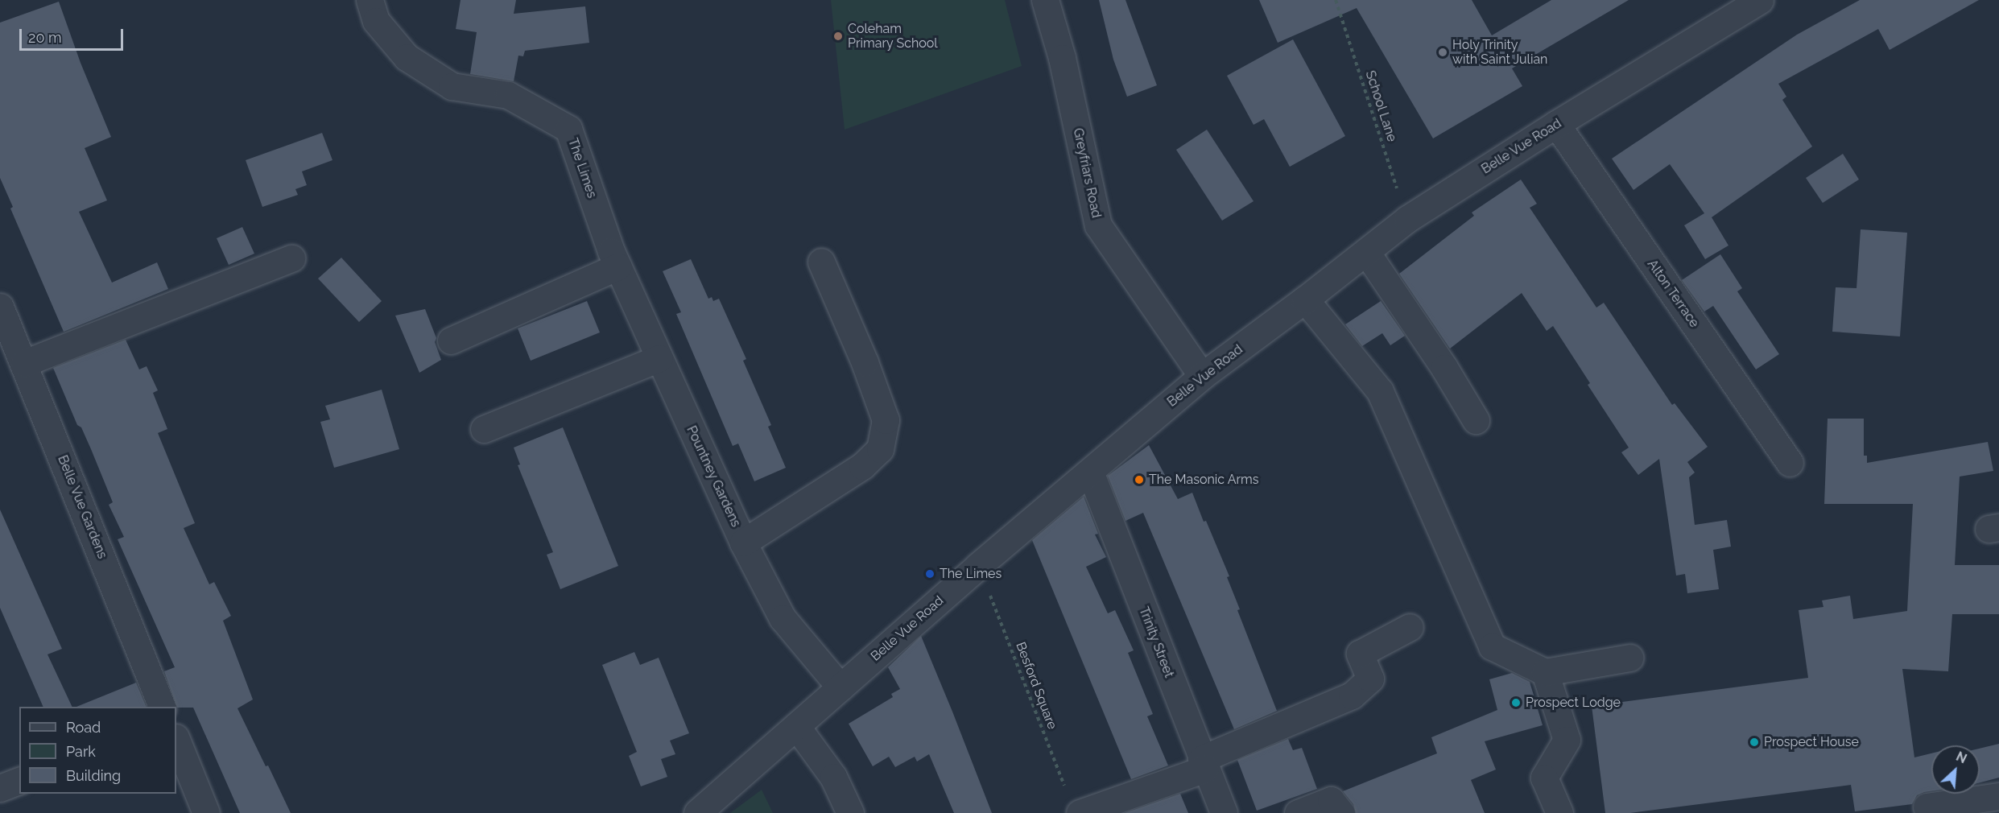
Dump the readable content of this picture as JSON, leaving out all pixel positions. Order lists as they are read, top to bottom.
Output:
{
  "streets": {
    "street": [
      "Belle Vue Road",
      "The Limes",
      "Greyfriars Road",
      "Alton Terrace",
      "Pountney Gardens",
      "Belle Vue Gardens",
      "Trinity Street"
    ],
    "path": ["School Lane", "Besford Square"]
  },
  "crossings": [
    ["School Lane", "Belle Vue Road"],
    ["Belle Vue Road", "Greyfriars Road"],
    ["Belle Vue Road", "Alton Terrace"],
    ["Belle Vue Road", "Pountney Gardens"],
    ["Belle Vue Road", "Trinity Street"],
    ["Belle Vue Road", "Besford Square"],
    ["The Limes", "Pountney Gardens"]
  ],
  "places": [
    "Coleham Primary School",
    "Holy Trinity with Saint Julian",
    "The Masonic Arms",
    "The Limes",
    "Prospect Lodge",
    "Prospect House"
  ],
  "legend": ["Road", "Park", "Building"],
  "scale_bar": "20 m",
  "north": "top right"
}
